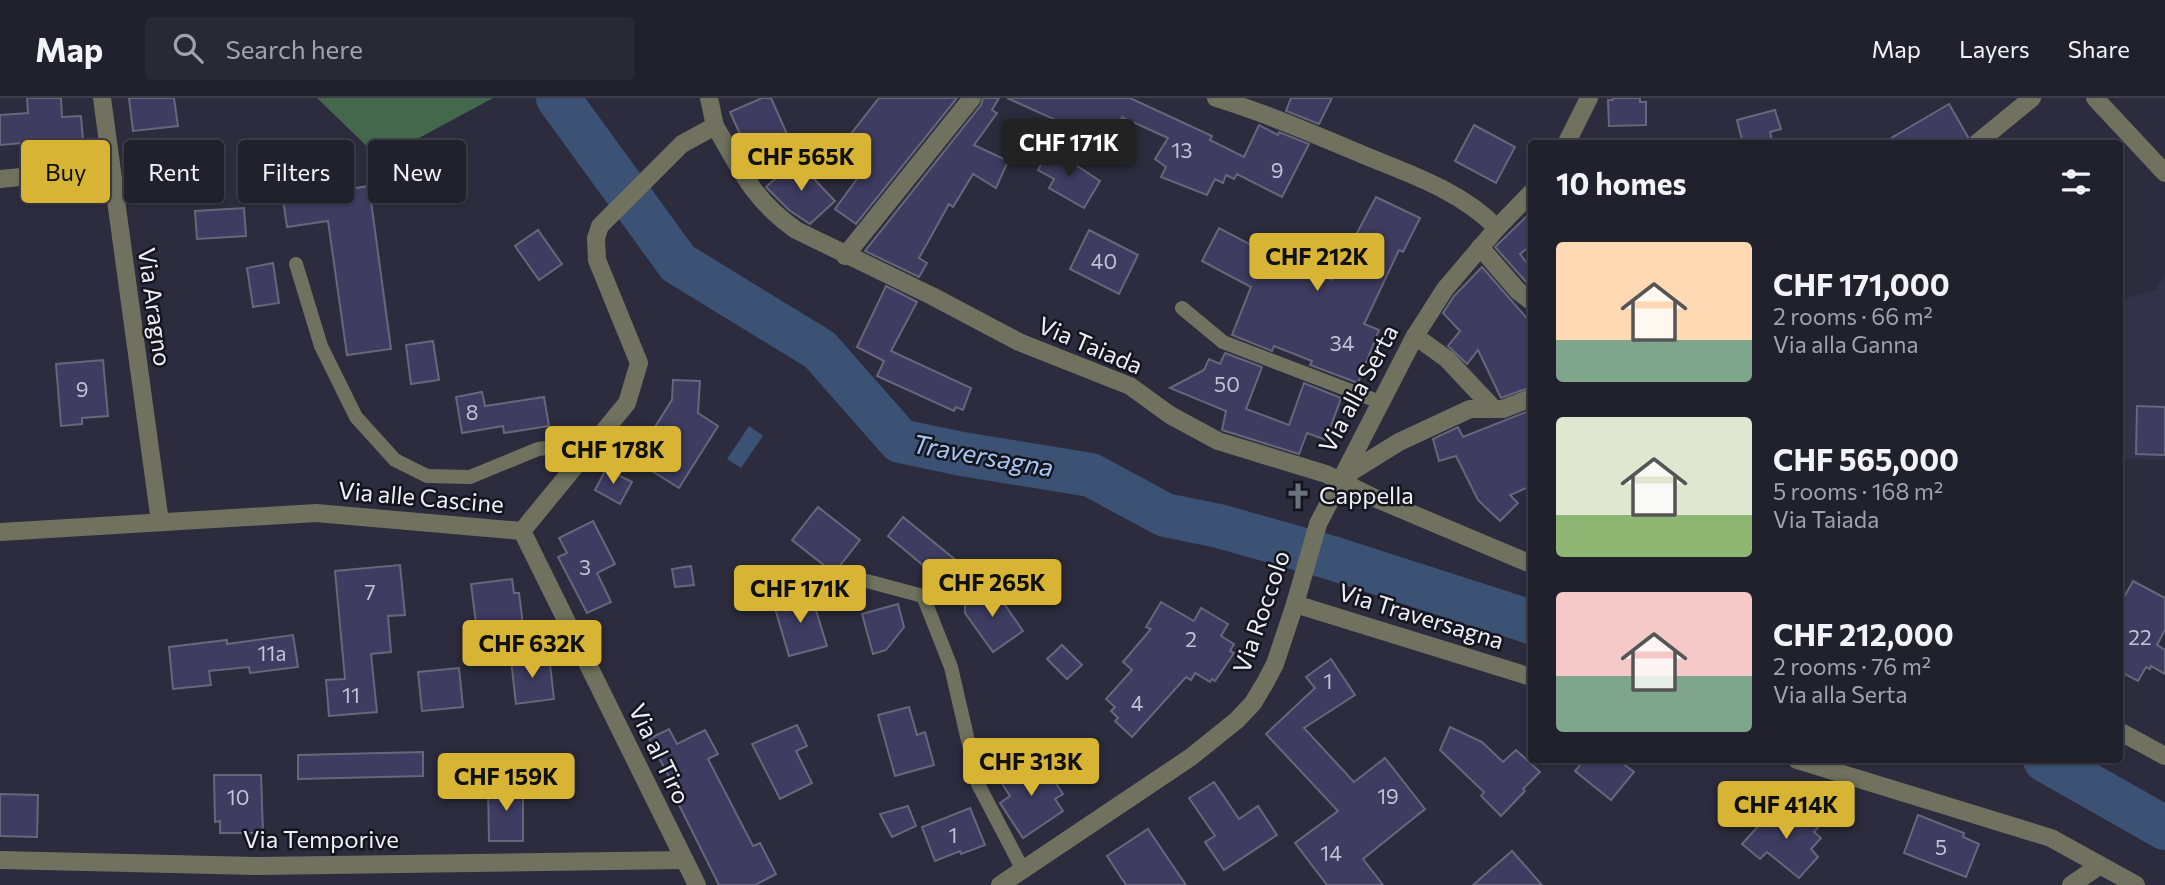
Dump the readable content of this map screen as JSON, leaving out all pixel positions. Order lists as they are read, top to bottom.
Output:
{
  "streets": {
    "street": [
      "Via Aragno",
      "Via Taiada",
      "Via alla Serta",
      "Via alle Cascine",
      "Via Roccolo",
      "Via Traversagna",
      "Via al Tiro",
      "Via Temporive"
    ]
  },
  "crossings": [
    ["Via Aragno", "Via alle Cascine"],
    ["Via Taiada", "Via alla Serta"],
    ["Via Taiada", "Via alle Cascine"],
    ["Via Taiada", "Via Roccolo"],
    ["Via alla Serta", "Via Roccolo"],
    ["Via alle Cascine", "Via al Tiro"],
    ["Via Roccolo", "Via Traversagna"],
    ["Via al Tiro", "Via Temporive"]
  ],
  "water": ["Traversagna"],
  "places": {
    "church": ["Cappella"]
  },
  "house_numbers": [
    "13",
    "9",
    "40",
    "34",
    "50",
    "9",
    "8",
    "3",
    "7",
    "22",
    "2",
    "11a",
    "1",
    "11",
    "4",
    "19",
    "10",
    "1",
    "5",
    "14"
  ],
  "page": {
    "header": "Map",
    "search": "Search here",
    "nav": ["Map", "Layers", "Share"],
    "price": [
      "CHF 171K",
      "CHF 565K",
      "CHF 212K",
      "CHF 178K",
      "CHF 265K",
      "CHF 171K",
      "CHF 632K",
      "CHF 313K",
      "CHF 159K",
      "CHF 414K"
    ],
    "chip": [
      "Buy",
      "Rent",
      "Filters",
      "New"
    ],
    "heading": "10 homes",
    "list": [
      {
        "name": "CHF 171,000",
        "note": "2 rooms · 66 m² · Via alla Ganna"
      },
      {
        "name": "CHF 565,000",
        "note": "5 rooms · 168 m² · Via Taiada"
      },
      {
        "name": "CHF 212,000",
        "note": "2 rooms · 76 m² · Via alla Serta"
      }
    ]
  }
}
